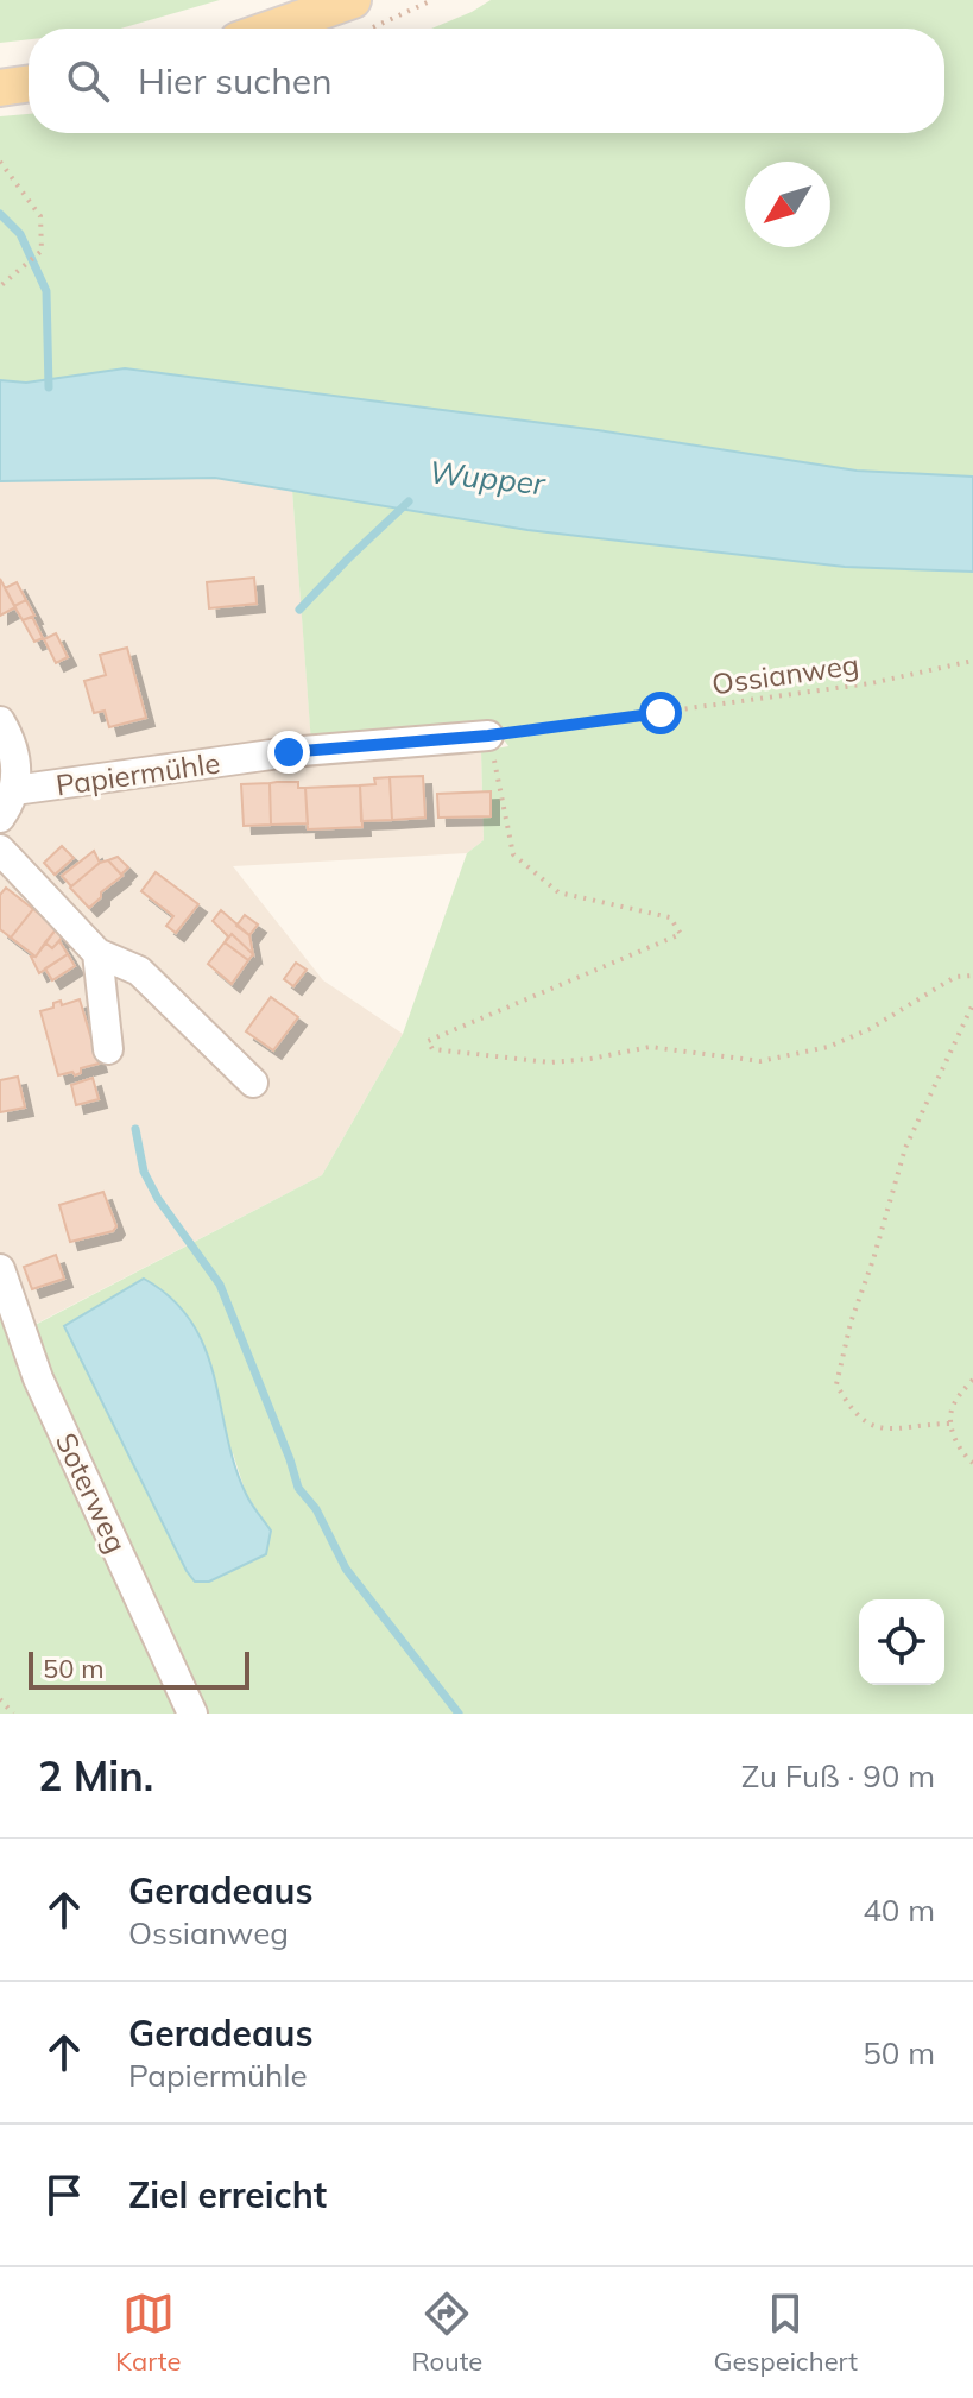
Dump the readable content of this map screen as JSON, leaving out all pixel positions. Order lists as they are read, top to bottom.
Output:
{
  "streets": {
    "street": ["Papiermühle", "Soterweg"],
    "path": ["Ossianweg"]
  },
  "crossings": [
    ["Ossianweg", "Papiermühle"]
  ],
  "water": ["Wupper"],
  "scale_bar": "50 m",
  "north": "bottom left",
  "page": {
    "search": "Hier suchen",
    "scale": "50 m",
    "heading": ["2 Min.", "Zu Fuß · 90 m"],
    "list": [
      ["Geradeaus", "Ossianweg", "40 m"],
      ["Geradeaus", "Papiermühle", "50 m"],
      "Ziel erreicht"
    ],
    "nav": ["Karte", "Route", "Gespeichert"]
  }
}
